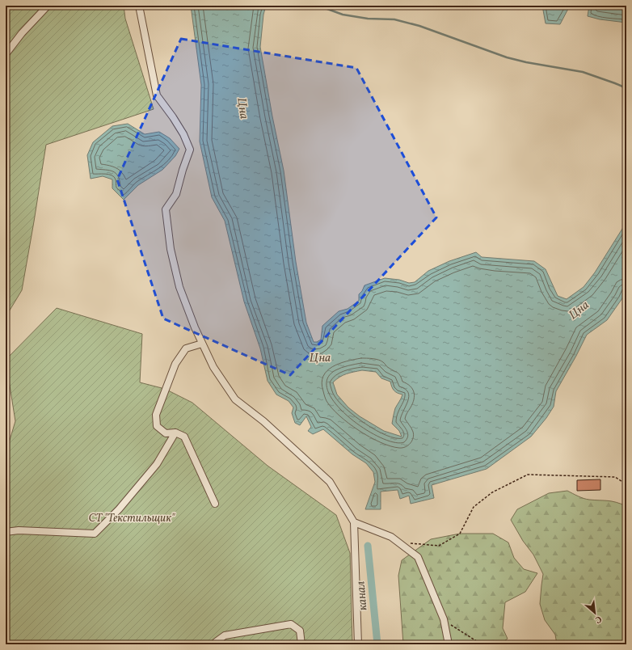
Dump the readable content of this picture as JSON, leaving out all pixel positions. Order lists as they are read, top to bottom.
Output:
{
  "water": ["Цна", "канал"],
  "parks": ["СТ \"Текстильщик\""],
  "north": "bottom right"
}
